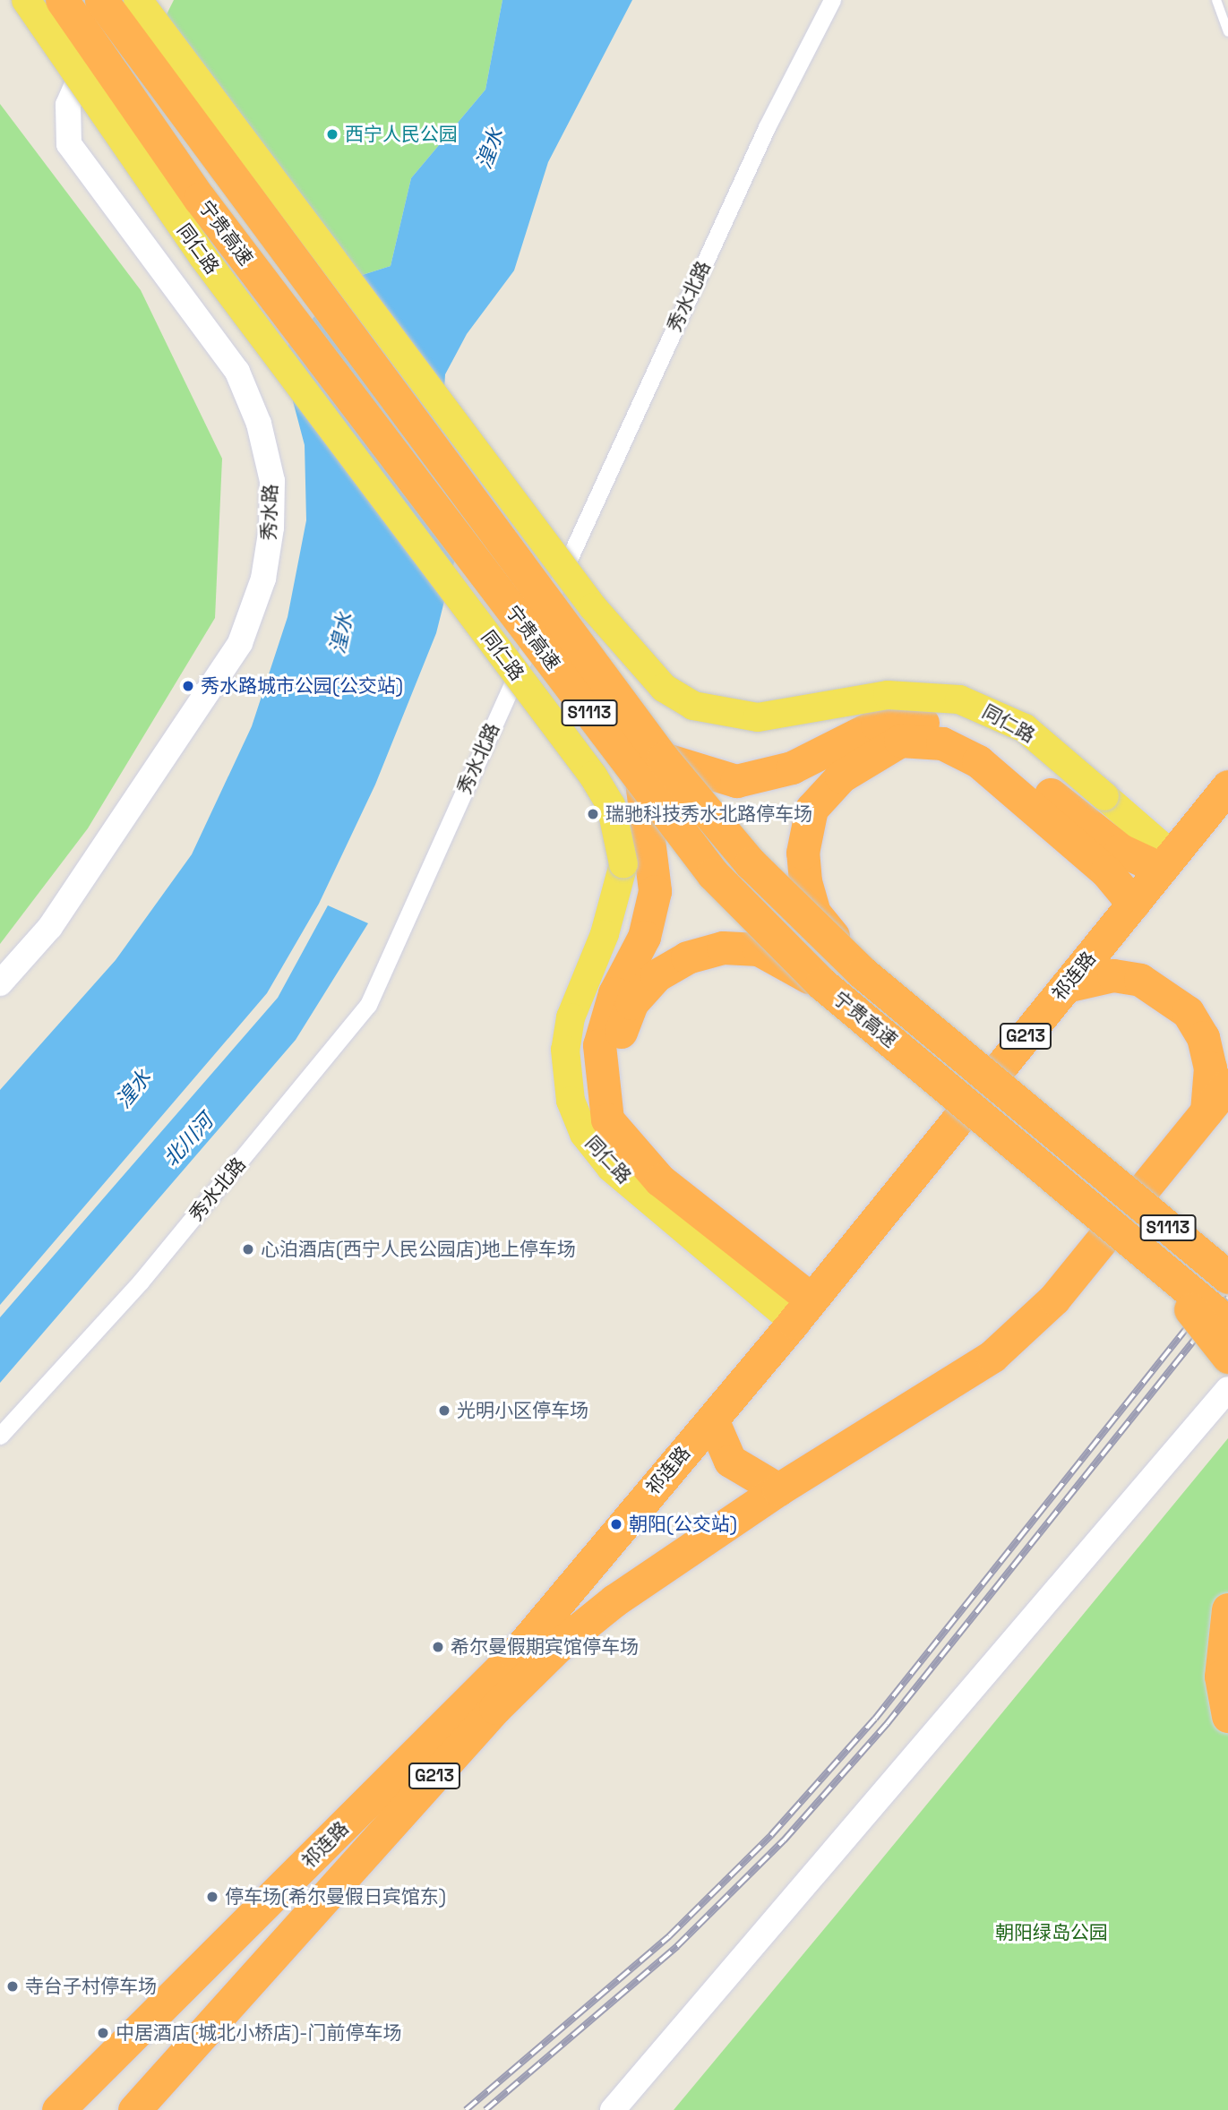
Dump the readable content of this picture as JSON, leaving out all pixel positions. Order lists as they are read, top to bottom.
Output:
{
  "streets": {
    "highway": [
      "宁贵高速",
      "S1113",
      "祁连路",
      "G213"
    ],
    "main road": ["同仁路"],
    "street": ["秀水北路", "秀水路"]
  },
  "crossings": [
    ["同仁路", "祁连路"]
  ],
  "water": ["湟水", "北川河"],
  "parks": ["朝阳绿岛公园"],
  "places": [
    "西宁人民公园",
    "秀水路城市公园(公交站)",
    "瑞驰科技秀水北路停车场",
    "心泊酒店(西宁人民公园店)地上停车场",
    "光明小区停车场",
    "朝阳(公交站)",
    "希尔曼假期宾馆停车场",
    "停车场(希尔曼假日宾馆东)",
    "寺台子村停车场",
    "中居酒店(城北小桥店)-门前停车场"
  ]
}
